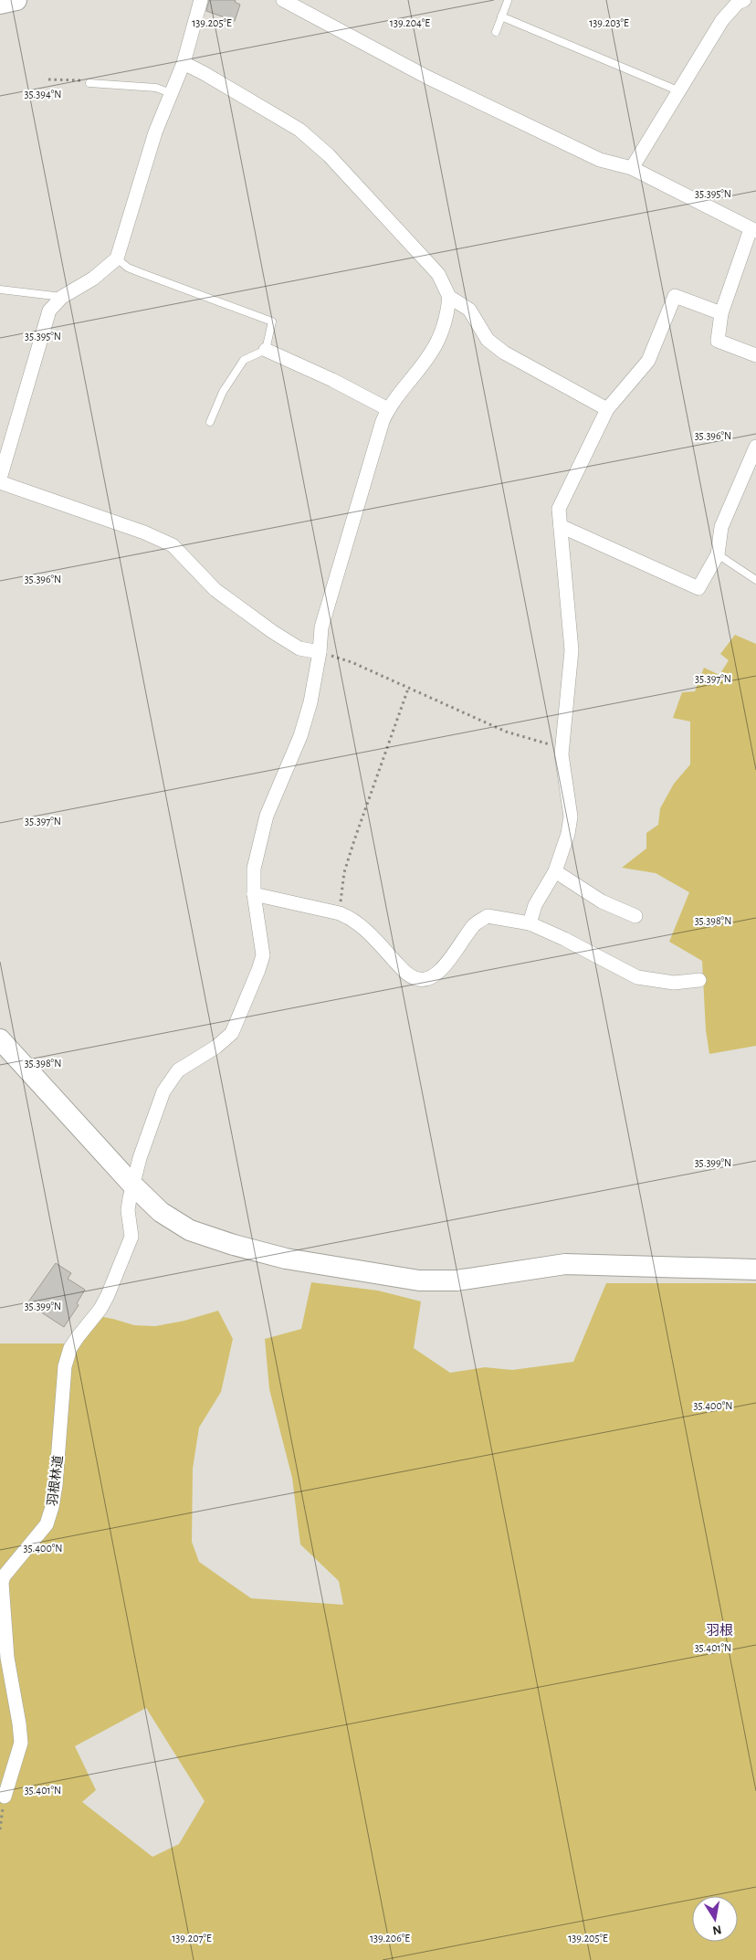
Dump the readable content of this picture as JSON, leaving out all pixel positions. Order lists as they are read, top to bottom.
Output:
{
  "streets": {
    "street": ["羽根林道"]
  },
  "districts": ["羽根"],
  "north": "bottom",
  "coordinates": [
    "139.205°E",
    "139.204°E",
    "139.203°E",
    "35.394°N",
    "35.395°N",
    "35.396°N",
    "35.397°N",
    "35.398°N",
    "35.399°N",
    "35.400°N",
    "35.401°N",
    "139.207°E",
    "139.206°E"
  ]
}
